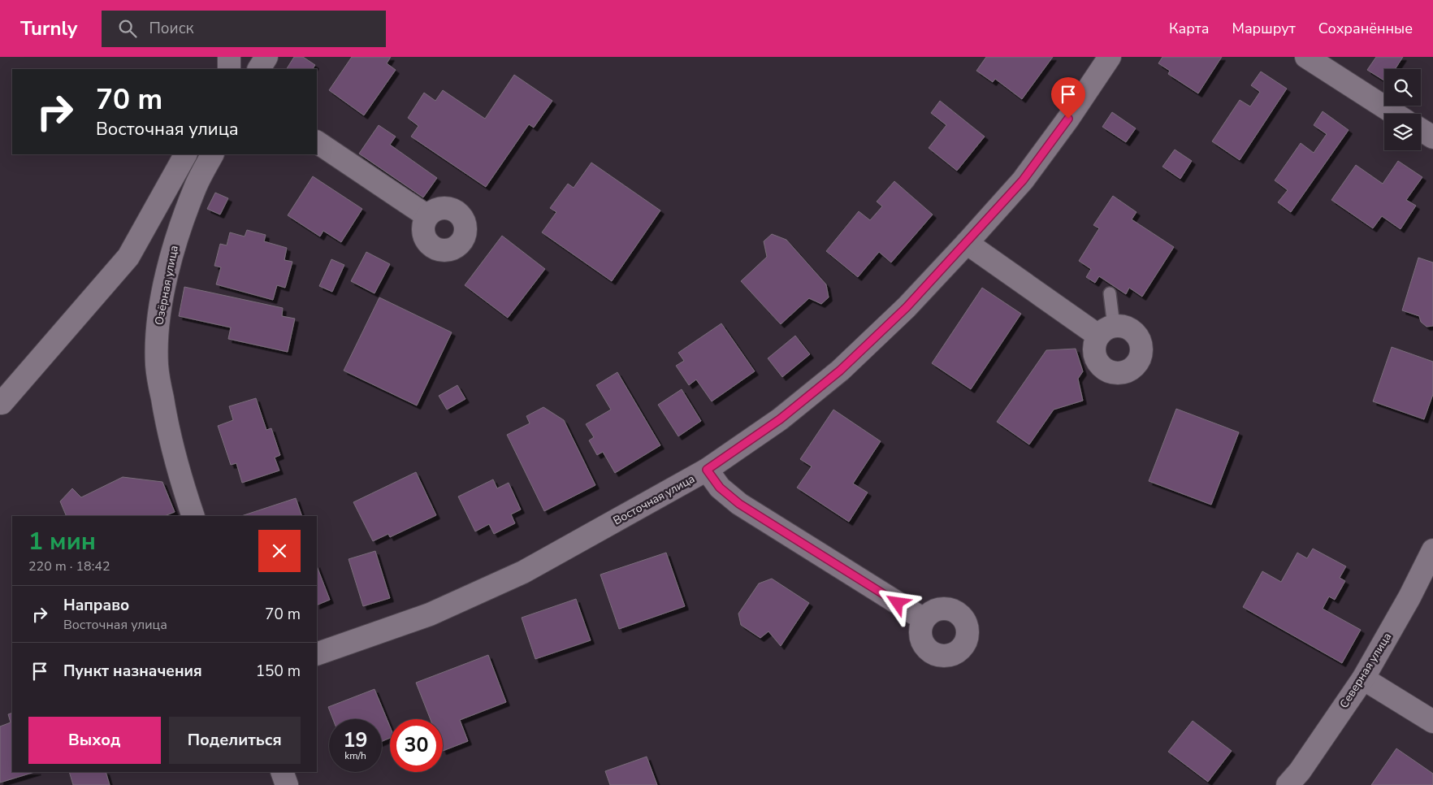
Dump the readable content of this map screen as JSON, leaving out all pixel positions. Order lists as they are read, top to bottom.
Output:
{
  "streets": {
    "street": ["Озёрная улица", "Восточная улица", "Северная улица"]
  },
  "page": {
    "header": "Turnly",
    "search": "Поиск",
    "nav": ["Карта", "Маршрут", "Сохранённые"],
    "turn": ["70 m", "Восточная улица"],
    "heading": ["1 мин", "220 m · 18:42"],
    "list": [
      {
        "name": "Направо",
        "note": "Восточная улица",
        "value": "70 m"
      },
      {
        "name": "Пункт назначения",
        "value": "150 m"
      }
    ],
    "buttons": ["Выход", "Поделиться"],
    "speed": "19 km/h",
    "limit": "30"
  }
}
